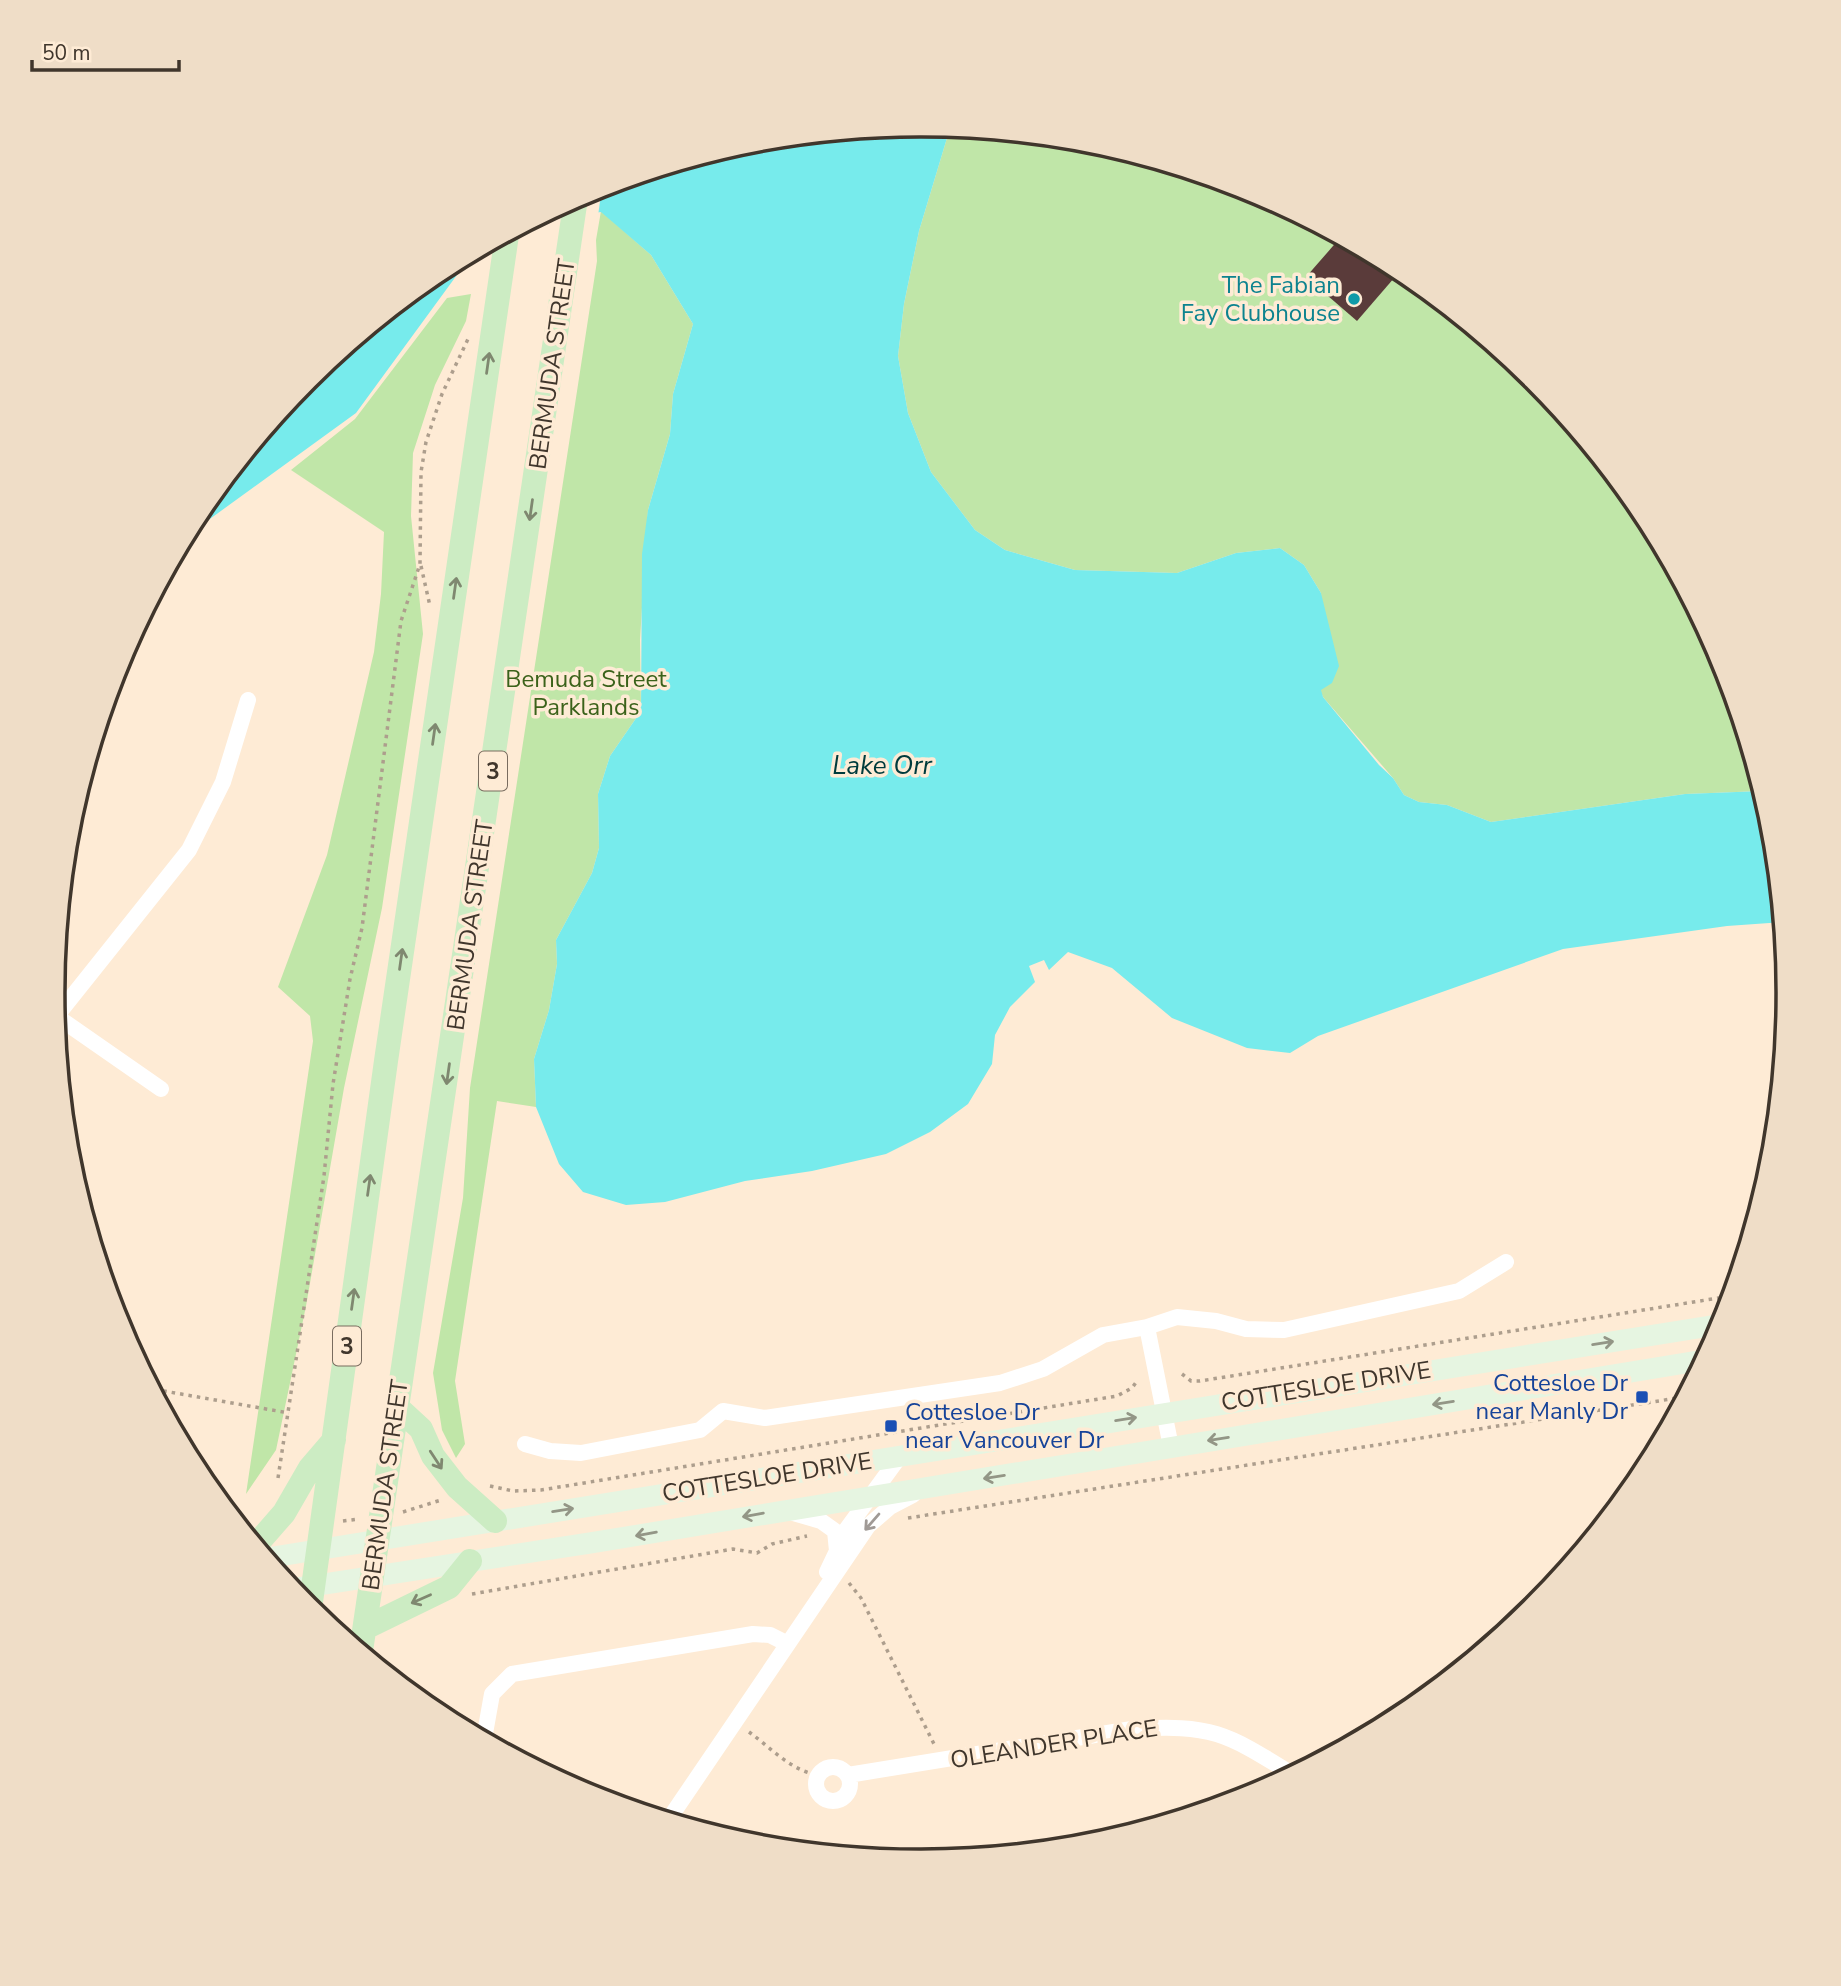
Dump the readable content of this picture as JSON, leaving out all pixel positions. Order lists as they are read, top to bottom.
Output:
{
  "streets": {
    "main road": ["BERMUDA STREET", "3", "COTTESLOE DRIVE"],
    "street": ["OLEANDER PLACE"]
  },
  "crossings": [
    ["BERMUDA STREET", "COTTESLOE DRIVE"],
    ["3", "COTTESLOE DRIVE"]
  ],
  "water": ["Lake Orr"],
  "parks": ["Bemuda Street Parklands"],
  "places": {
    "other": ["The Fabian Fay Clubhouse"],
    "transit": ["Cottesloe Dr near Manly Dr", "Cottesloe Dr near Vancouver Dr"]
  },
  "scale_bar": "50 m"
}
